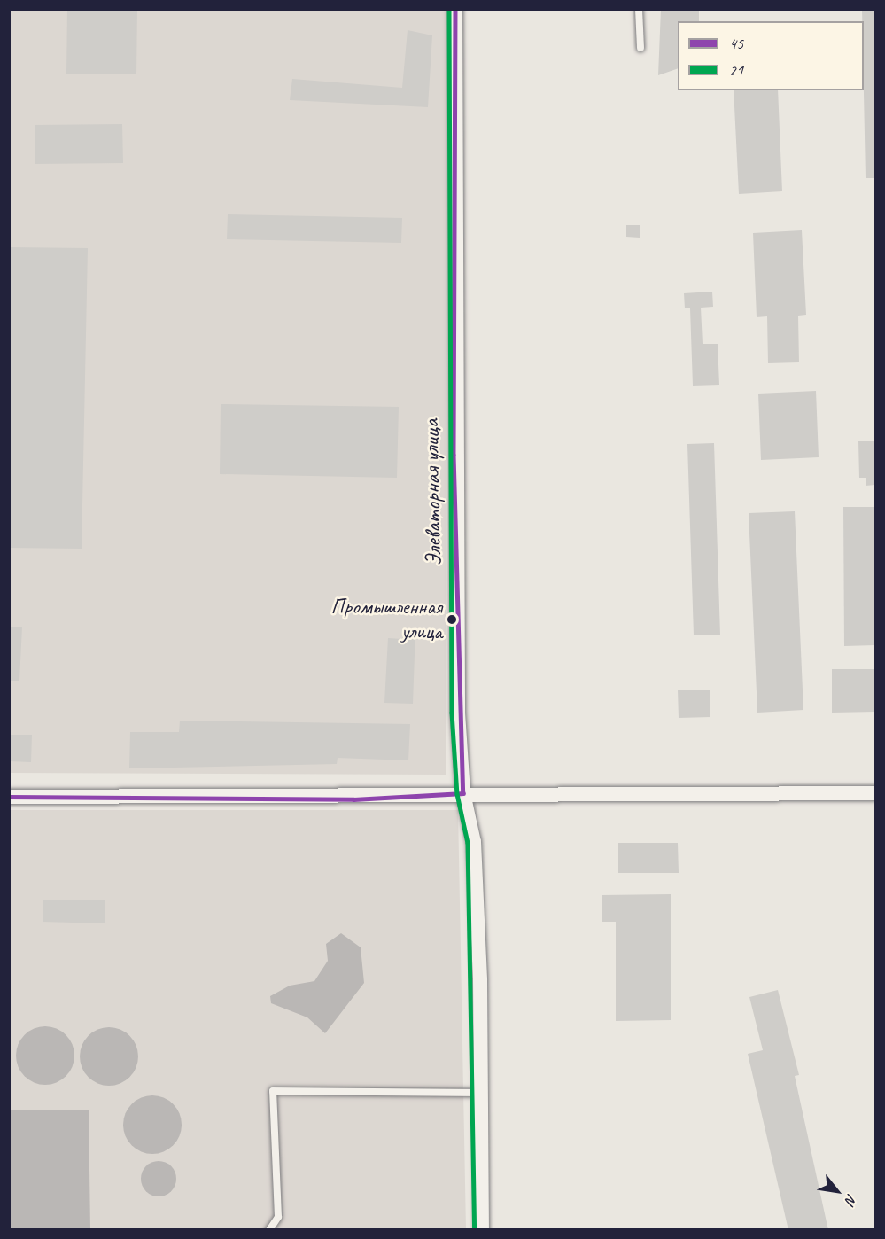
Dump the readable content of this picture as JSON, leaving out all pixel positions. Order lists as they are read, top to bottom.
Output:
{
  "streets": {
    "street": ["Элеваторная улица"]
  },
  "places": ["Промышленная улица"],
  "lines": ["transit line 45", "transit line 21"],
  "legend": ["45", "21"],
  "north": "bottom right"
}
